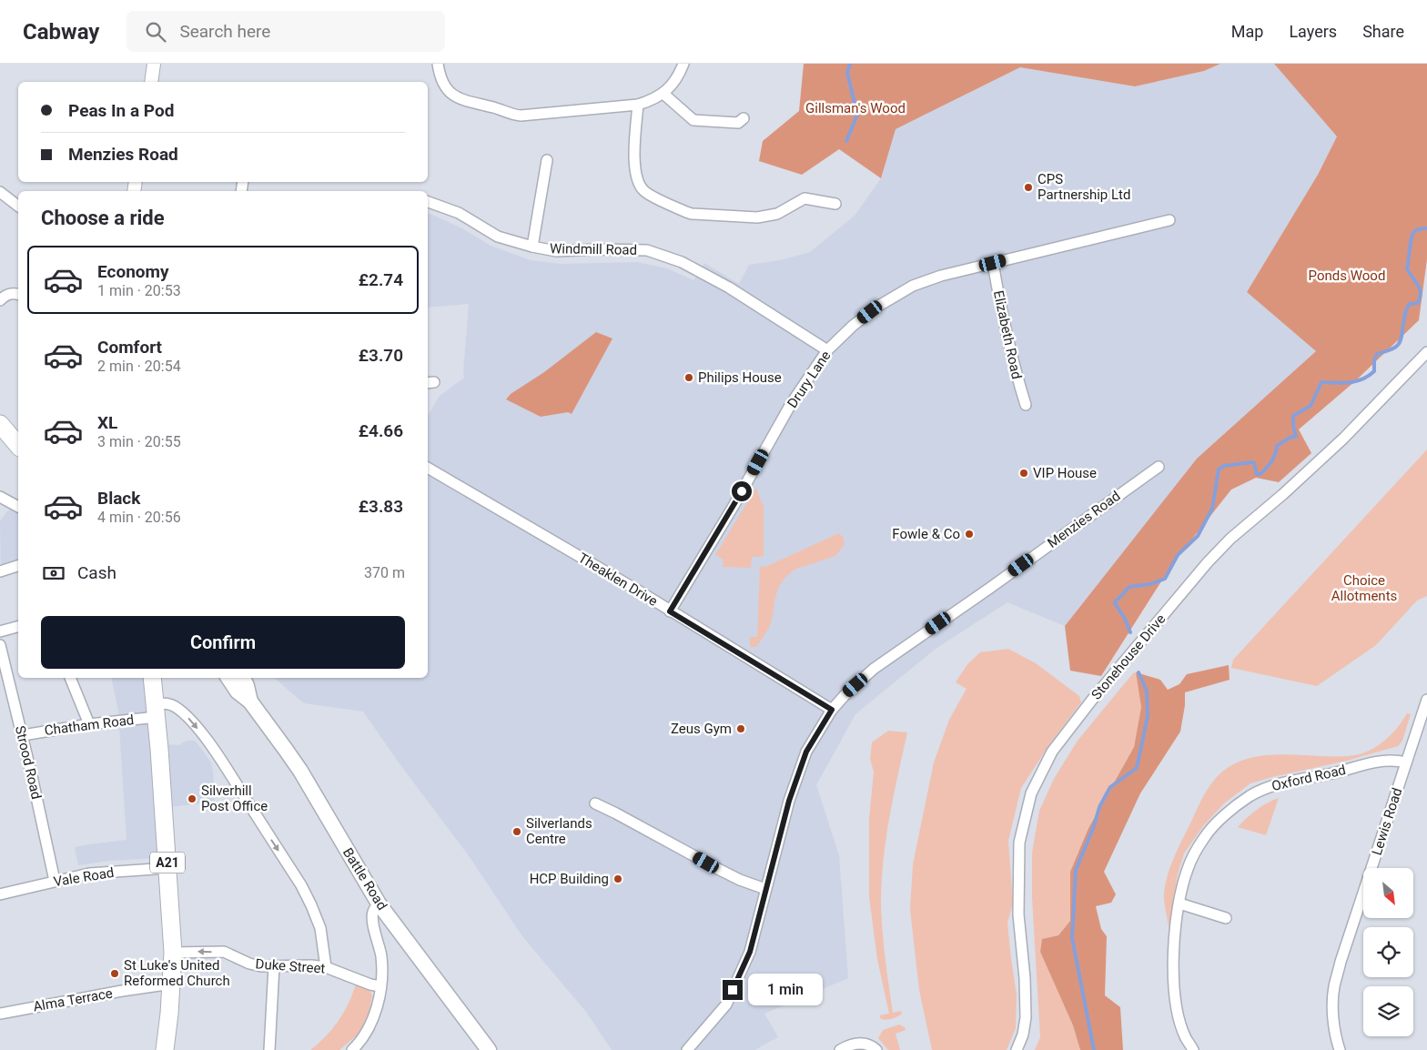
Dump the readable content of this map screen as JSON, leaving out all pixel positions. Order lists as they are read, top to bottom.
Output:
{
  "streets": {
    "highway": ["A21"],
    "main road": ["Battle Road"],
    "street": [
      "Windmill Road",
      "Elizabeth Road",
      "Drury Lane",
      "Menzies Road",
      "Theaklen Drive",
      "Stonehouse Drive",
      "Chatham Road",
      "Strood Road",
      "Oxford Road",
      "Lewis Road",
      "Vale Road",
      "Duke Street",
      "Alma Terrace"
    ]
  },
  "crossings": [
    ["Windmill Road", "Drury Lane"],
    ["Elizabeth Road", "Drury Lane"],
    ["Drury Lane", "Theaklen Drive"],
    ["Menzies Road", "Theaklen Drive"],
    ["Chatham Road", "Strood Road"],
    ["Chatham Road", "A21"],
    ["Chatham Road", "Duke Street"],
    ["Strood Road", "Vale Road"],
    ["Oxford Road", "Lewis Road"],
    ["A21", "Vale Road"],
    ["A21", "Duke Street"],
    ["A21", "Alma Terrace"]
  ],
  "one_way": ["Chatham Road", "Duke Street"],
  "parks": ["Gillsman's Wood", "Ponds Wood", "Choice Allotments"],
  "places": [
    "CPS Partnership Ltd",
    "Philips House",
    "VIP House",
    "Fowle & Co",
    "Zeus Gym",
    "Silverhill Post Office",
    "Silverlands Centre",
    "HCP Building",
    "St Luke's United Reformed Church"
  ],
  "north": "bottom right",
  "page": {
    "header": "Cabway",
    "search": "Search here",
    "nav": ["Map", "Layers", "Share"],
    "banner": ["Peas In a Pod", "Menzies Road"],
    "heading": "Choose a ride",
    "list": [
      {
        "name": "Economy",
        "note": "1 min · 20:53",
        "value": "£2.74"
      },
      {
        "name": "Comfort",
        "note": "2 min · 20:54",
        "value": "£3.70"
      },
      {
        "name": "XL",
        "note": "3 min · 20:55",
        "value": "£4.66"
      },
      {
        "name": "Black",
        "note": "4 min · 20:56",
        "value": "£3.83"
      }
    ],
    "pay": ["Cash", "370 m"],
    "buttons": "Confirm",
    "bubble": "1 min"
  }
}
